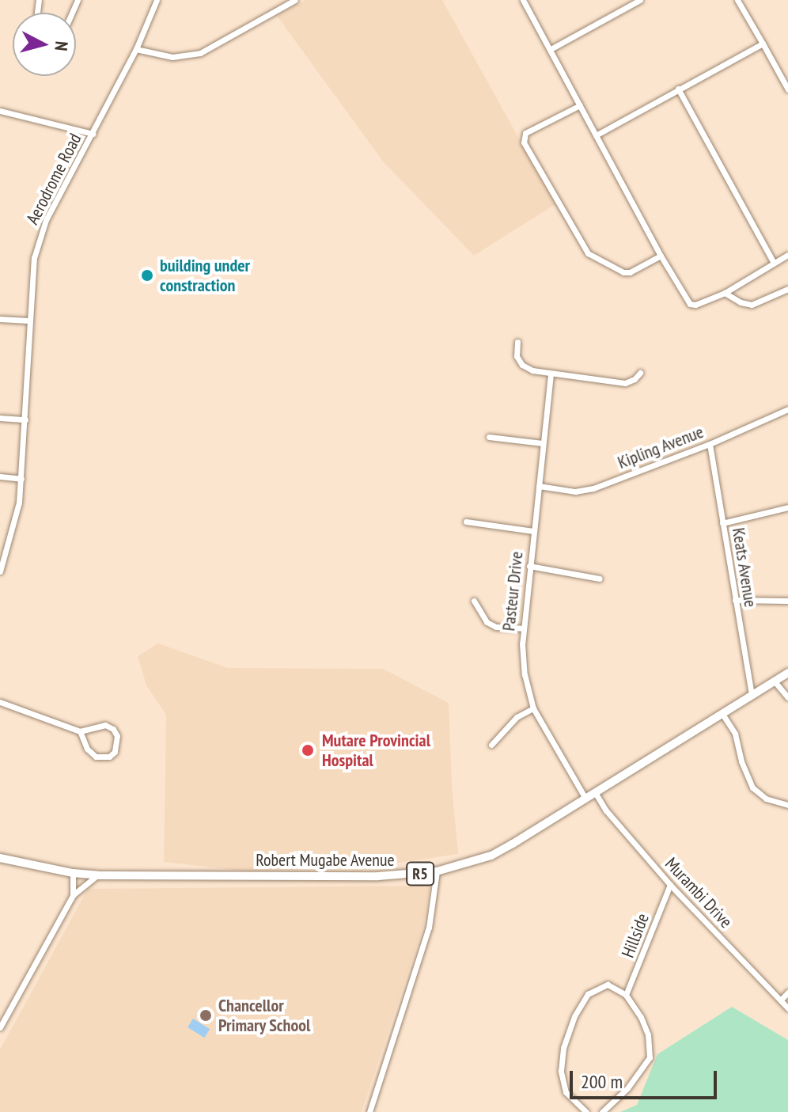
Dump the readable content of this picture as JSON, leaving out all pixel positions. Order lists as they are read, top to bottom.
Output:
{
  "streets": {
    "highway": ["Robert Mugabe Avenue", "R5"],
    "street": [
      "Aerodrome Road",
      "Kipling Avenue",
      "Keats Avenue",
      "Pasteur Drive",
      "Murambi Drive",
      "Hillside"
    ]
  },
  "crossings": [
    ["Kipling Avenue", "Keats Avenue"],
    ["Kipling Avenue", "Pasteur Drive"],
    ["Keats Avenue", "Robert Mugabe Avenue"],
    ["Pasteur Drive", "Robert Mugabe Avenue"],
    ["Robert Mugabe Avenue", "Murambi Drive"],
    ["Murambi Drive", "Hillside"]
  ],
  "places": ["building under constraction", "Mutare Provincial Hospital", "Chancellor Primary School"],
  "scale_bar": "200 m",
  "north": "right"
}
